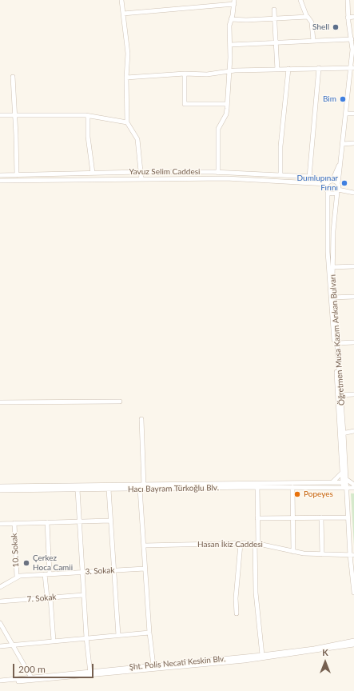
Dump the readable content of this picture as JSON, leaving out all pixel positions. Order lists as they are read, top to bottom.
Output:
{
  "streets": {
    "street": [
      "Yavuz Selim Caddesi",
      "Öğretmen Musa Kazım Arıkan Bulvarı",
      "Hacı Bayram Türkoğlu Blv.",
      "Hasan İkiz Caddesi",
      "10. Sokak",
      "3. Sokak",
      "7. Sokak",
      "Şht. Polis Necati Keskin Blv."
    ]
  },
  "crossings": [
    ["Yavuz Selim Caddesi", "Öğretmen Musa Kazım Arıkan Bulvarı"],
    ["Öğretmen Musa Kazım Arıkan Bulvarı", "Hacı Bayram Türkoğlu Blv."],
    ["Öğretmen Musa Kazım Arıkan Bulvarı", "Hasan İkiz Caddesi"],
    ["10. Sokak", "3. Sokak"]
  ],
  "places": [
    "Shell",
    "Bim",
    "Dumlupınar Fırını",
    "Popeyes",
    "Çerkez Hoca Camii"
  ],
  "scale_bar": "200 m",
  "north": "top"
}
